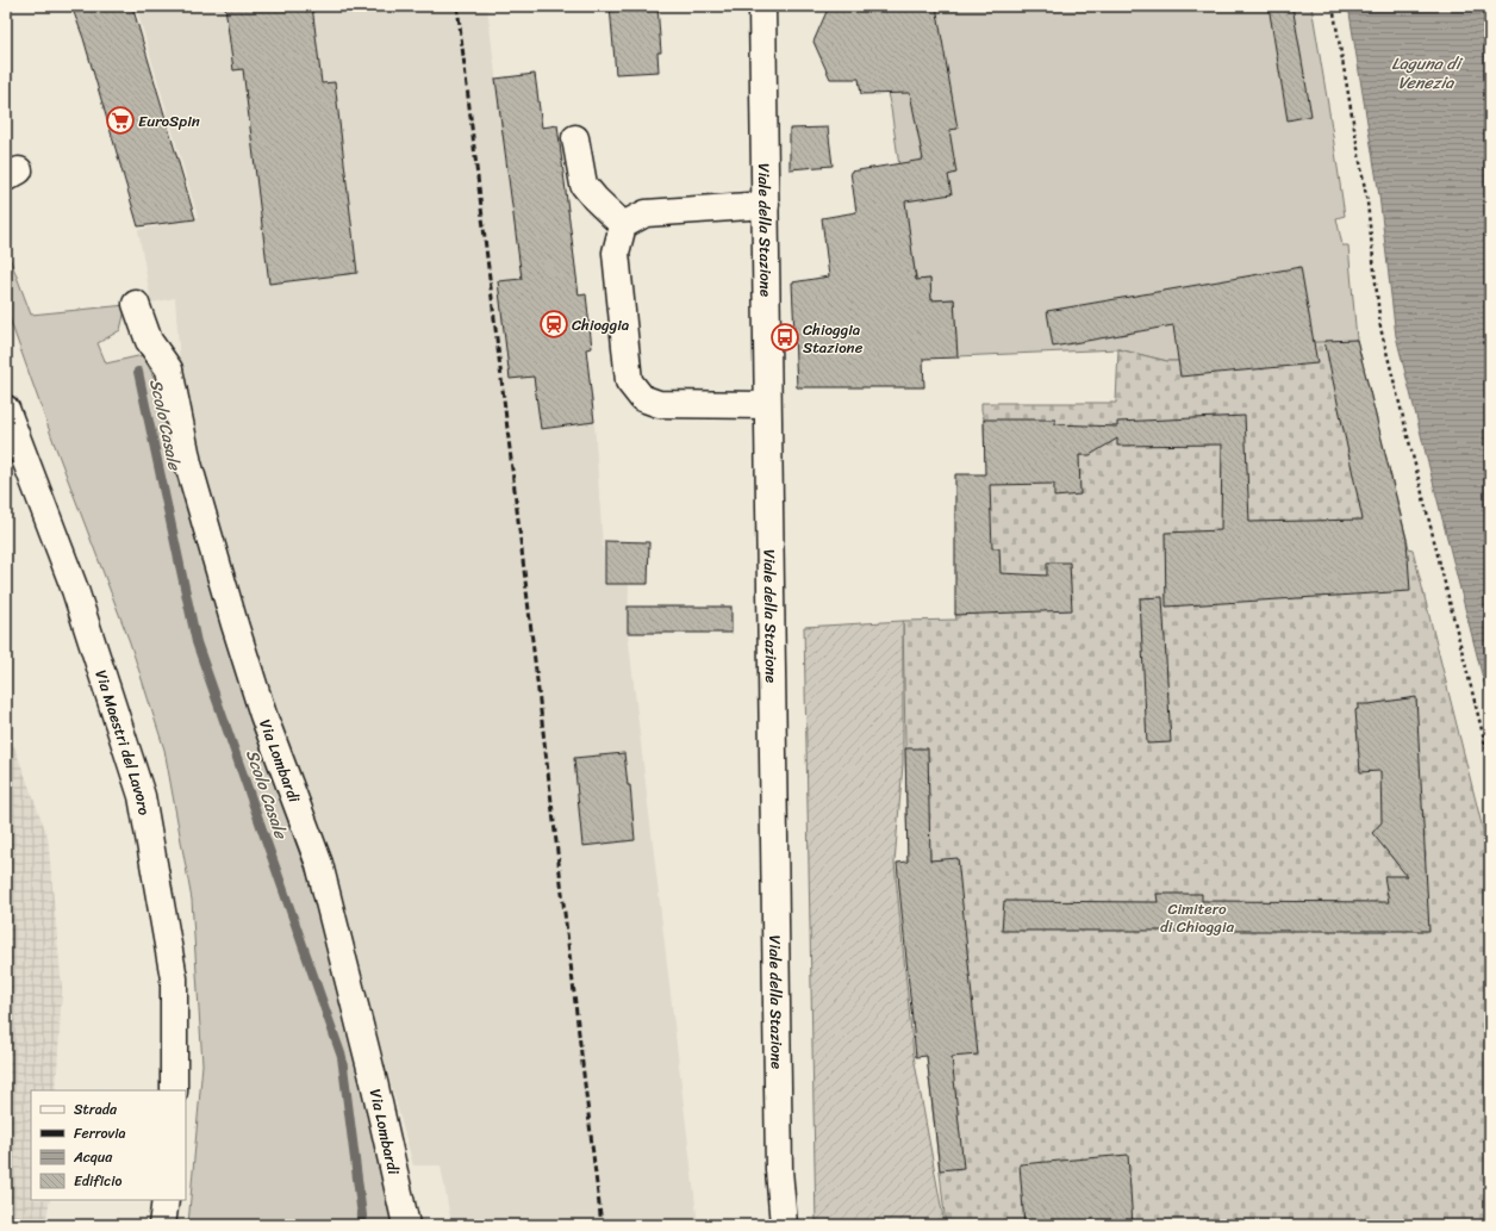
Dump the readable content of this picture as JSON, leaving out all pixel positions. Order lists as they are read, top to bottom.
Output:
{
  "streets": {
    "street": ["Viale della Stazione", "Via Maestri del Lavoro", "Via Lombardi"]
  },
  "water": ["Laguna di Venezia", "Scolo Casale"],
  "parks": ["Cimitero di Chioggia"],
  "places": {
    "supermarket": ["EuroSpin"],
    "station": ["Chioggia"],
    "bus stop": ["Chioggia Stazione"]
  },
  "legend": [
    "Strada",
    "Ferrovia",
    "Acqua",
    "Edificio"
  ]
}
